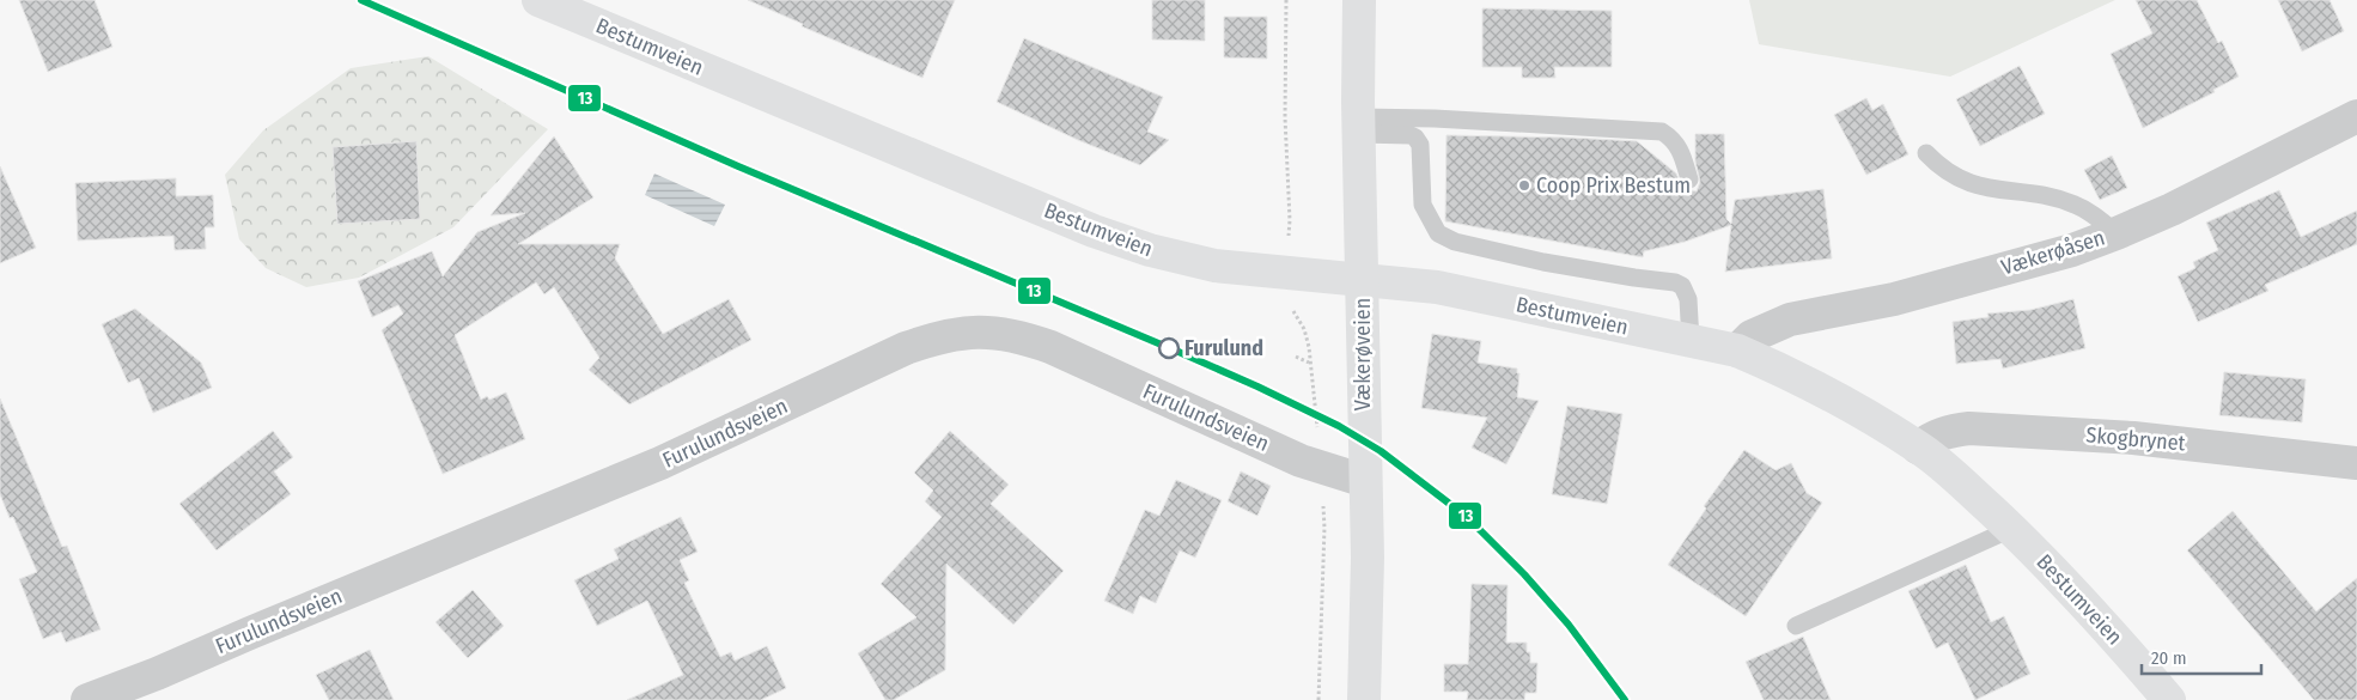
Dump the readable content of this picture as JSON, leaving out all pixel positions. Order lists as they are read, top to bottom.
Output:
{
  "streets": {
    "street": [
      "Bestumveien",
      "Vækerøåsen",
      "Vækerøveien",
      "Furulundsveien",
      "Skogbrynet"
    ]
  },
  "crossings": [
    ["Bestumveien", "Vækerøåsen"],
    ["Bestumveien", "Vækerøveien"],
    ["Bestumveien", "Skogbrynet"],
    ["Vækerøveien", "Furulundsveien"]
  ],
  "places": ["Coop Prix Bestum", "Furulund"],
  "lines": ["transit line 13"],
  "scale_bar": "20 m"
}
